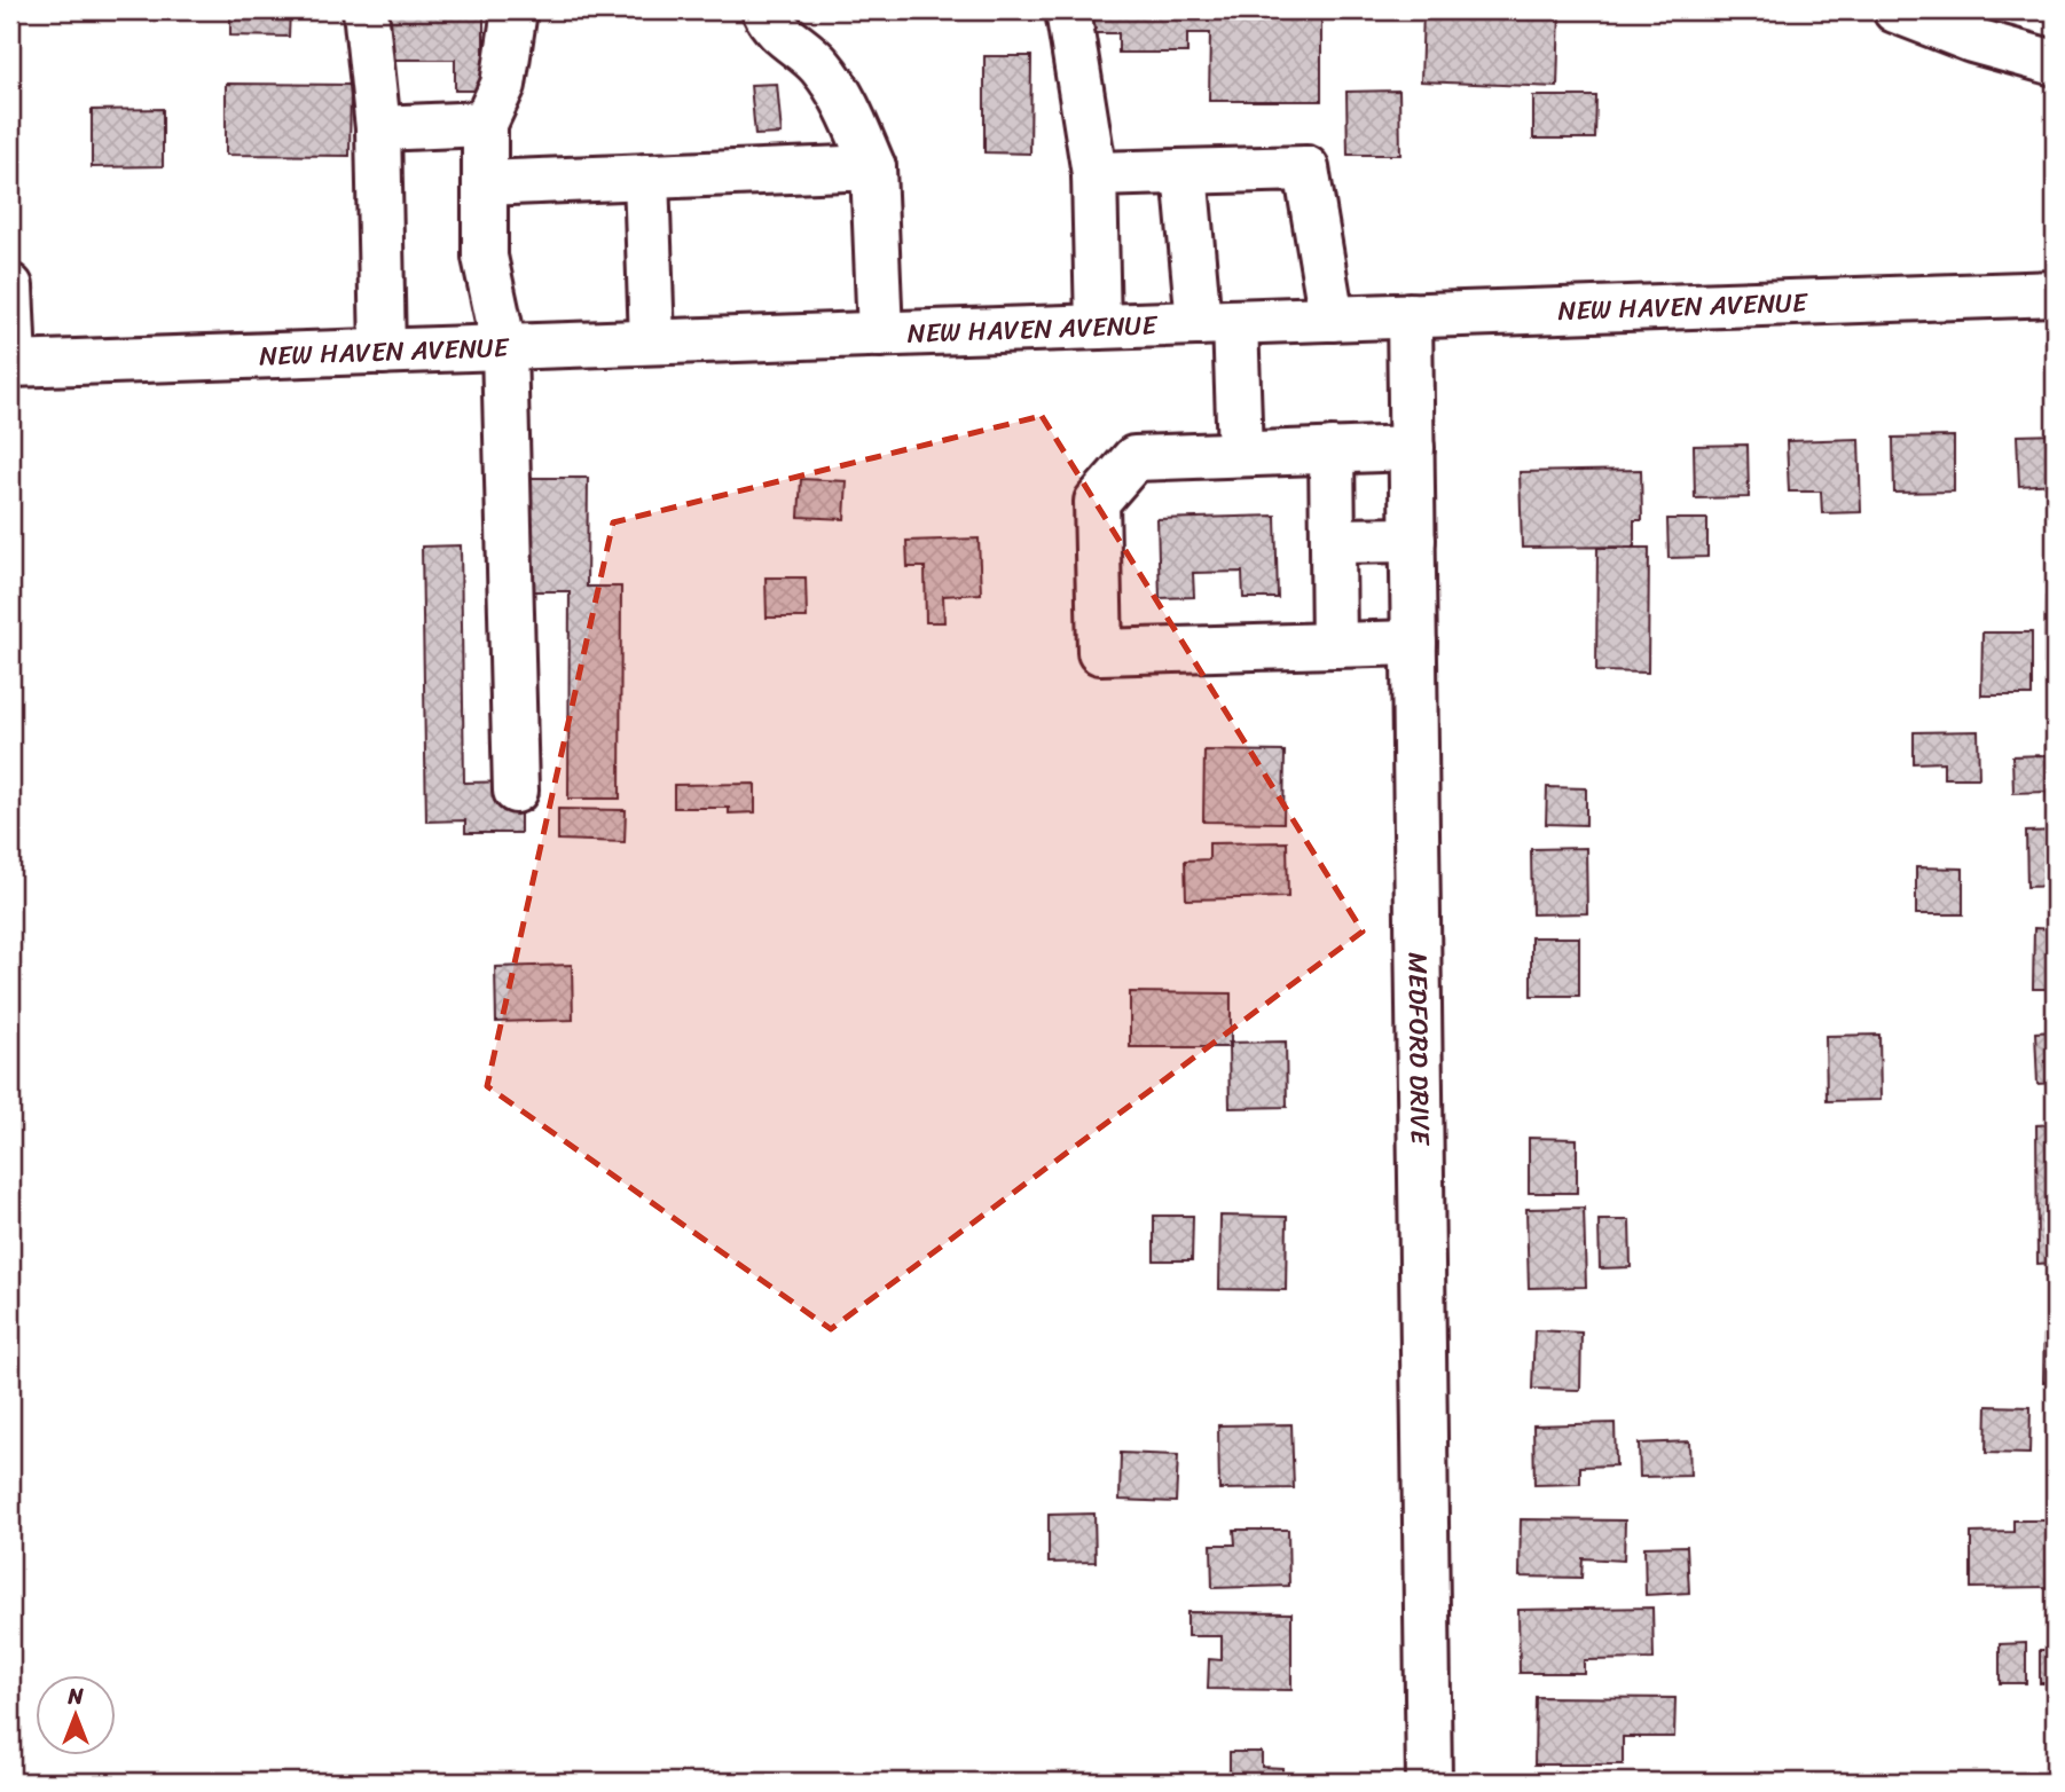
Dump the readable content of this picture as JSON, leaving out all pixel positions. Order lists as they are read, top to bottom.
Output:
{
  "streets": {
    "main road": ["NEW HAVEN AVENUE", "MEDFORD DRIVE"]
  },
  "crossings": [
    ["NEW HAVEN AVENUE", "MEDFORD DRIVE"]
  ],
  "north": "top"
}
